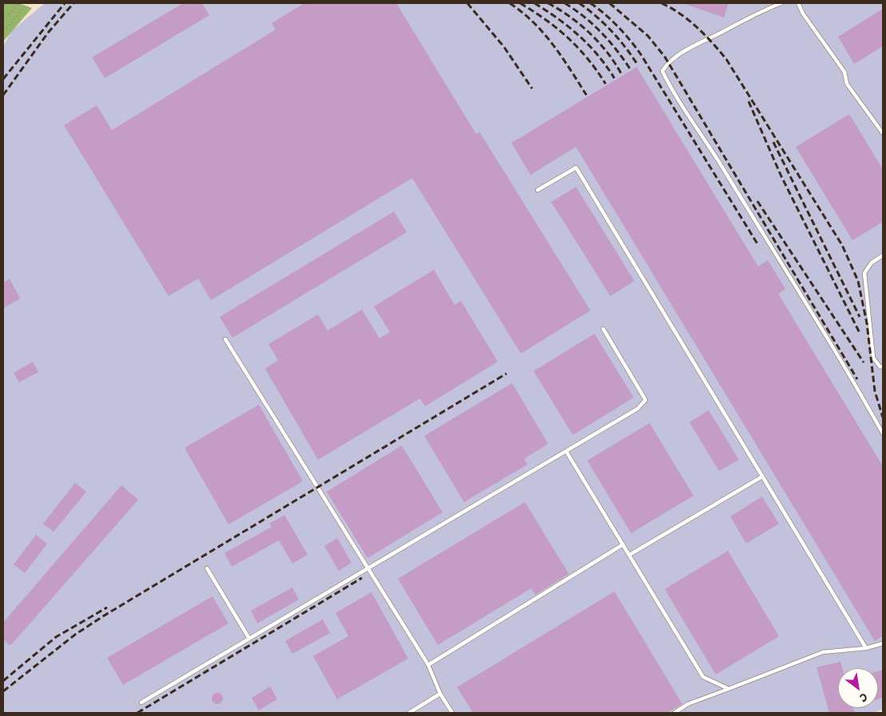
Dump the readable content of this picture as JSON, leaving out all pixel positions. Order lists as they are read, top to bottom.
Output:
{
  "north": "bottom right"
}
